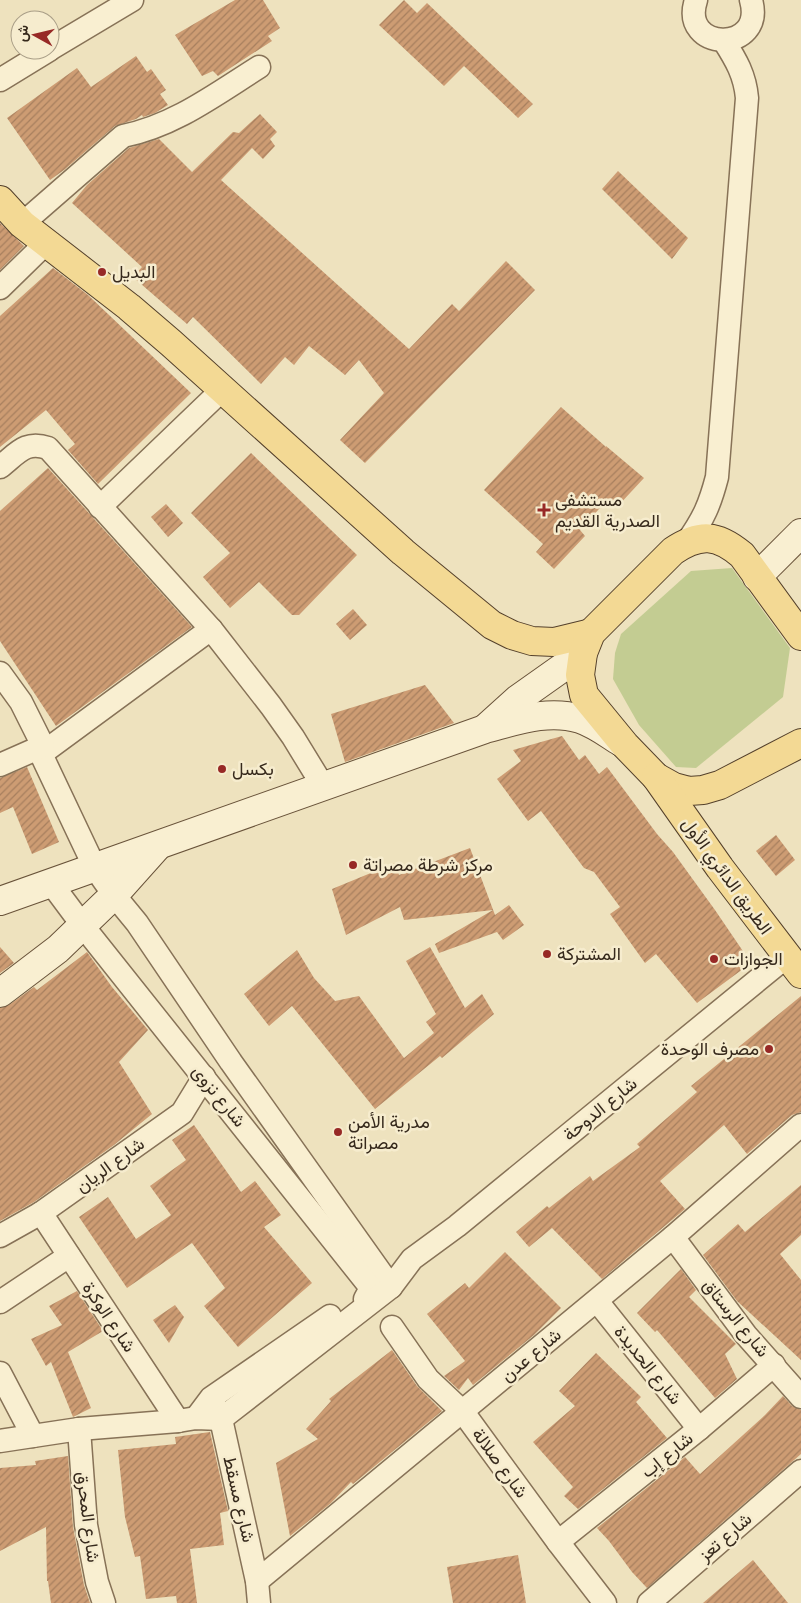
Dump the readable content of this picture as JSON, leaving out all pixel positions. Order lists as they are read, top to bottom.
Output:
{
  "streets": {
    "main road": ["الطريق الدائري الأول"],
    "street": [
      "شارع نزوى",
      "شارع الدوحة",
      "شارع الريان",
      "شارع الوكرة",
      "شارع الرستاق",
      "شارع عدن",
      "شارع الحديدة",
      "شارع إب",
      "شارع صلالة",
      "شارع مسقط",
      "شارع المحرق",
      "شارع تعز"
    ]
  },
  "crossings": [
    ["الطريق الدائري الأول", "شارع الدوحة"],
    ["شارع نزوى", "شارع الدوحة"],
    ["شارع نزوى", "شارع الريان"],
    ["شارع الريان", "شارع الوكرة"],
    ["شارع الرستاق", "شارع عدن"],
    ["شارع الرستاق", "شارع إب"],
    ["شارع عدن", "شارع الحديدة"],
    ["شارع عدن", "شارع صلالة"],
    ["شارع عدن", "شارع مسقط"],
    ["شارع الحديدة", "شارع إب"],
    ["شارع إب", "شارع صلالة"]
  ],
  "places": {
    "other": [
      "البديل",
      "بكسل",
      "مركز شرطة مصراتة",
      "المشتركة",
      "الجوازات",
      "مصرف الوحدة",
      "مدرية الأمن مصراتة"
    ],
    "health": ["مستشفى الصدرية القديم"]
  },
  "north": "left"
}
